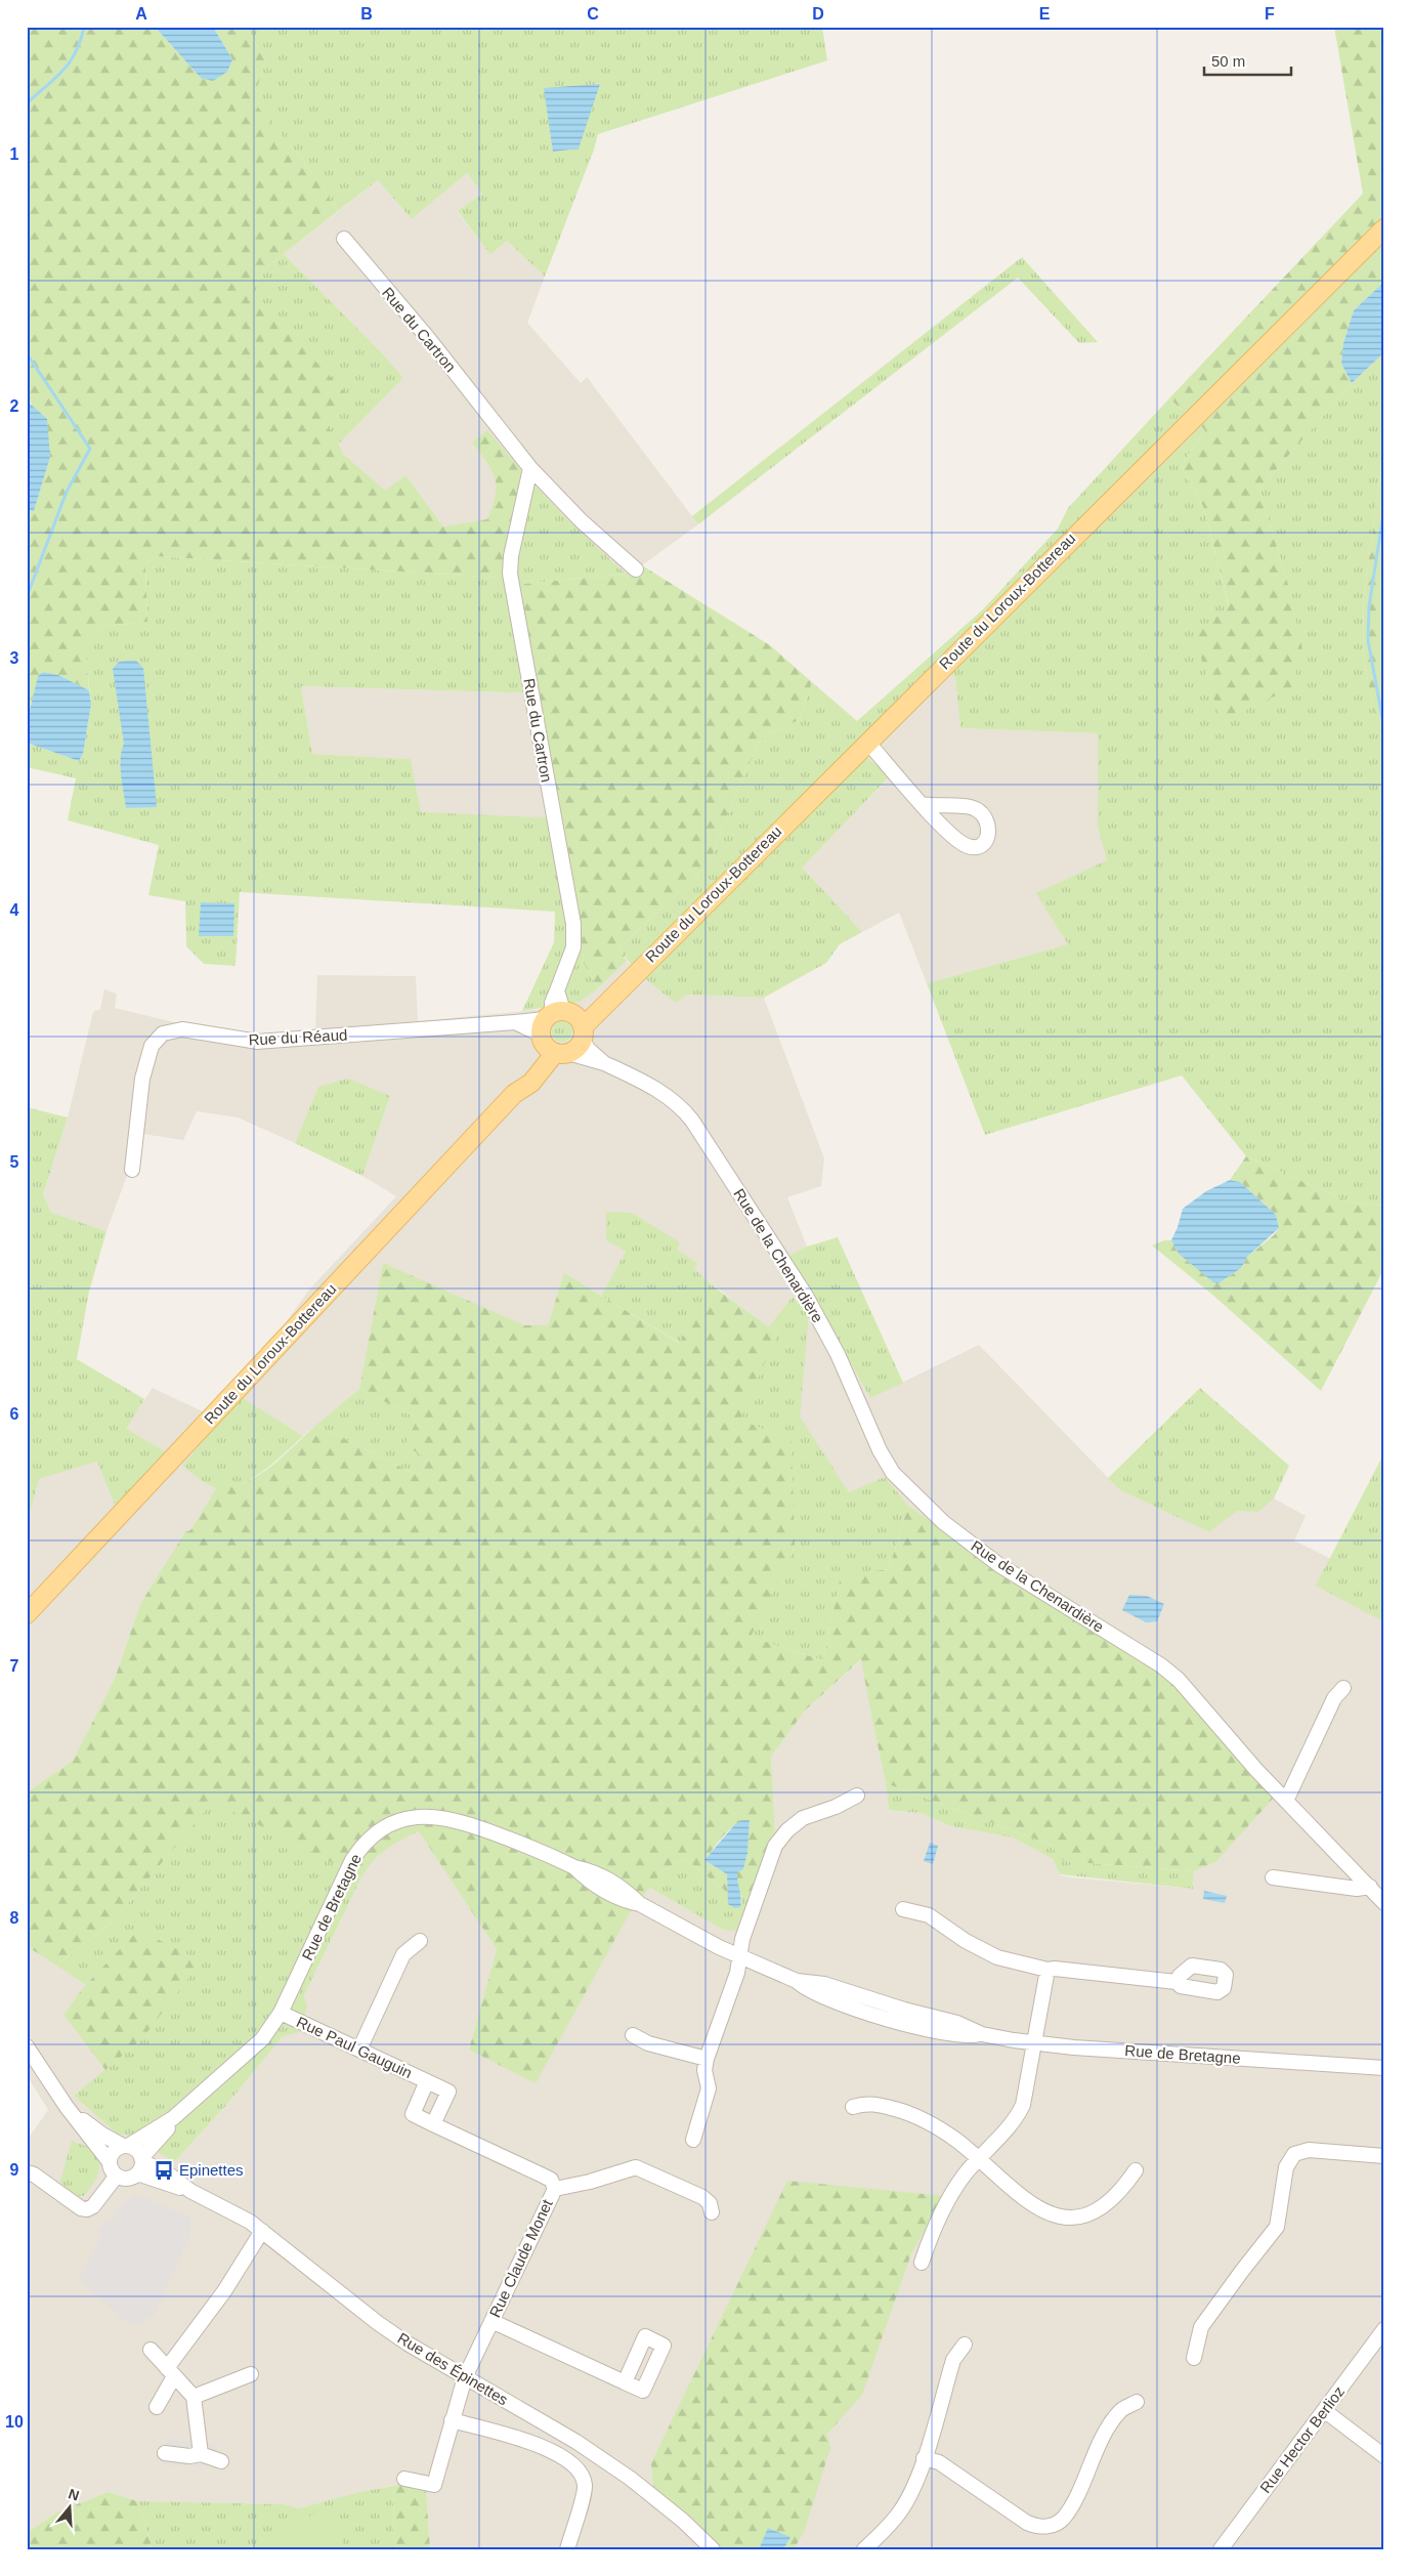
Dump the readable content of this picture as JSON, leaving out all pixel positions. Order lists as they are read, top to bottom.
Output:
{
  "streets": {
    "main road": ["Route du Loroux-Bottereau"],
    "street": [
      "Rue du Cartron",
      "Rue du Réaud",
      "Rue de la Chenardière",
      "Rue de Bretagne",
      "Rue Paul Gauguin",
      "Rue Claude Monet",
      "Rue des Épinettes",
      "Rue Hector Berlioz"
    ]
  },
  "crossings": [
    ["Rue du Cartron", "Route du Loroux-Bottereau"],
    ["Rue du Cartron", "Rue du Réaud"],
    ["Rue du Cartron", "Rue de la Chenardière"],
    ["Route du Loroux-Bottereau", "Rue du Réaud"],
    ["Route du Loroux-Bottereau", "Rue de la Chenardière"],
    ["Rue du Réaud", "Rue de la Chenardière"],
    ["Rue de Bretagne", "Rue Paul Gauguin"],
    ["Rue de Bretagne", "Rue des Épinettes"],
    ["Rue Paul Gauguin", "Rue Claude Monet"],
    ["Rue Claude Monet", "Rue des Épinettes"]
  ],
  "places": {
    "bus stop": ["Epinettes"]
  },
  "scale_bar": "50 m",
  "north": "top",
  "grid": {
    "columns": [
      "A",
      "B",
      "C",
      "D",
      "E",
      "F"
    ],
    "rows": [
      "1",
      "2",
      "3",
      "4",
      "5",
      "6",
      "7",
      "8",
      "9",
      "10"
    ]
  }
}
